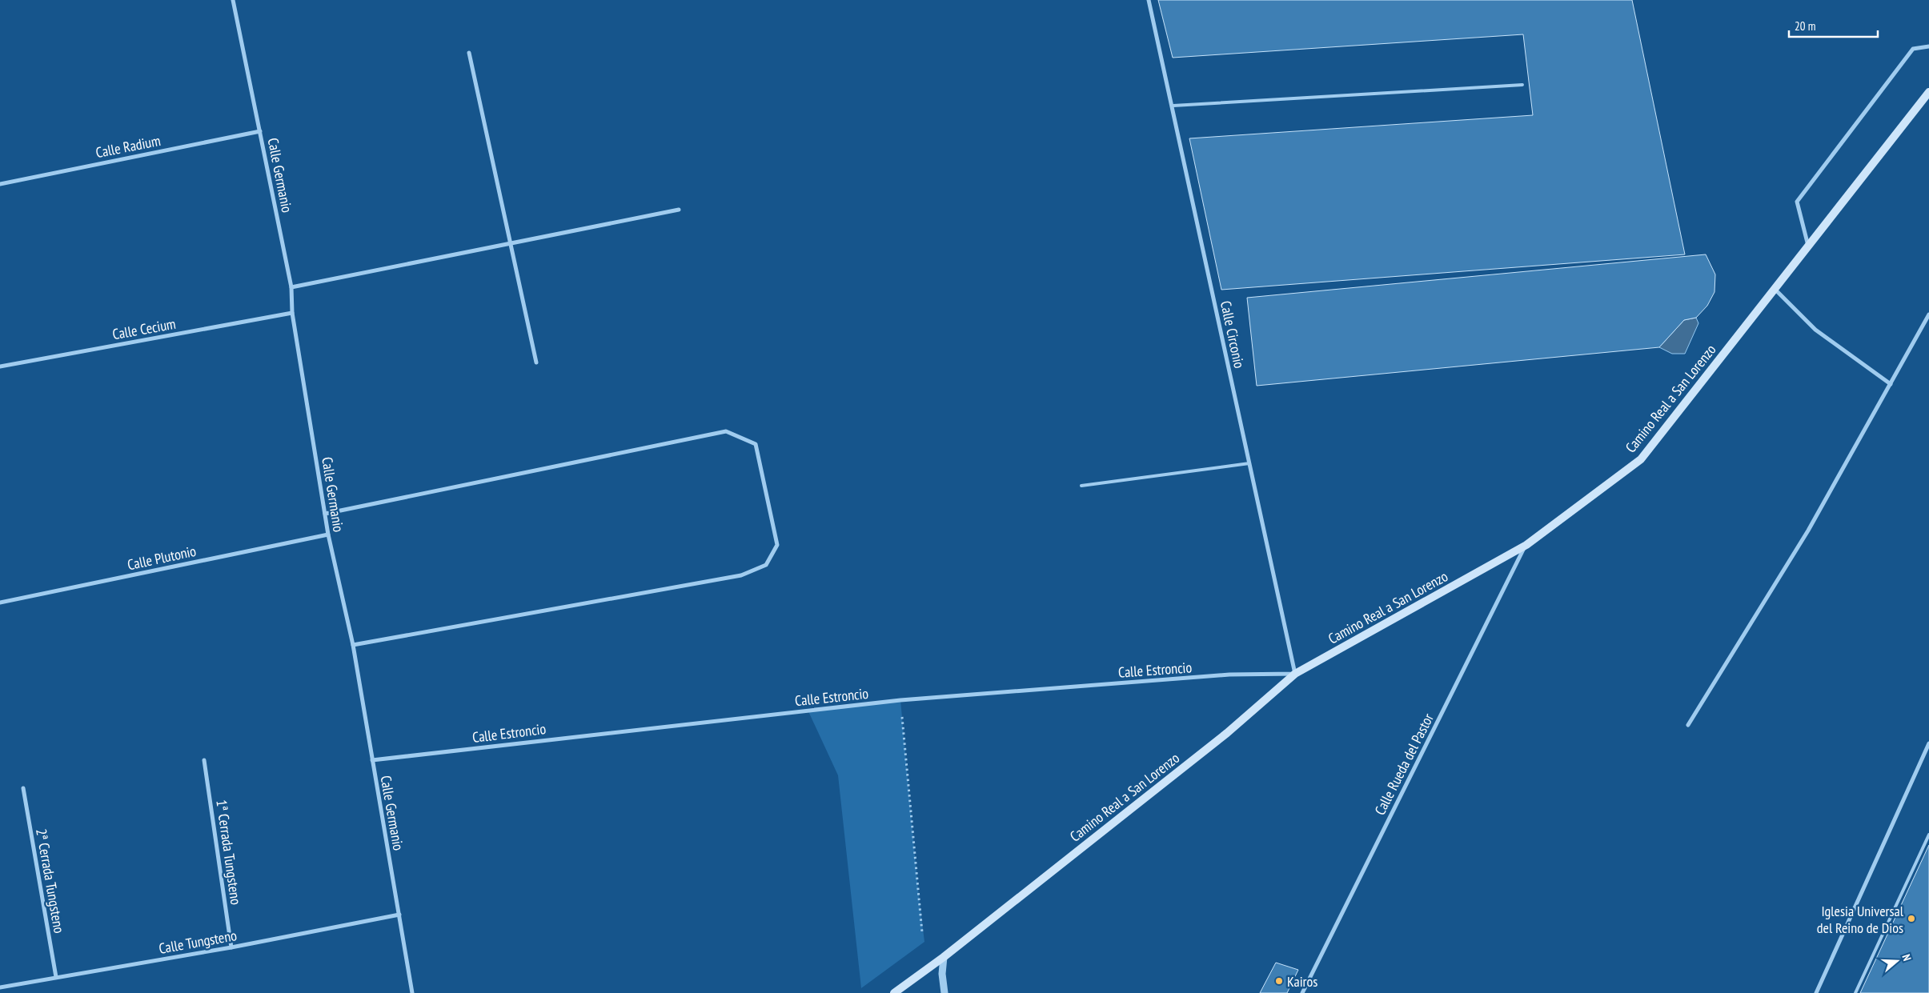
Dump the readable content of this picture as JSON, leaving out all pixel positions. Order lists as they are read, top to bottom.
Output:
{
  "streets": {
    "main road": ["Camino Real a San Lorenzo"],
    "street": [
      "Calle Radium",
      "Calle Germanio",
      "Calle Cecium",
      "Calle Circonio",
      "Calle Plutonio",
      "Calle Estroncio",
      "Calle Rueda del Pastor",
      "1ª Cerrada Tungsteno",
      "2ª Cerrada Tungsteno",
      "Calle Tungsteno"
    ]
  },
  "crossings": [
    ["Calle Radium", "Calle Germanio"],
    ["Calle Germanio", "Calle Cecium"],
    ["Calle Germanio", "Calle Plutonio"],
    ["Calle Germanio", "Calle Estroncio"],
    ["Calle Germanio", "Calle Tungsteno"],
    ["Calle Circonio", "Camino Real a San Lorenzo"],
    ["Calle Circonio", "Calle Estroncio"],
    ["Camino Real a San Lorenzo", "Calle Estroncio"],
    ["Camino Real a San Lorenzo", "Calle Rueda del Pastor"],
    ["1ª Cerrada Tungsteno", "Calle Tungsteno"],
    ["2ª Cerrada Tungsteno", "Calle Tungsteno"]
  ],
  "places": ["Iglesia Universal del Reino de Dios", "Kairos"],
  "scale_bar": "20 m",
  "north": "right"
}
